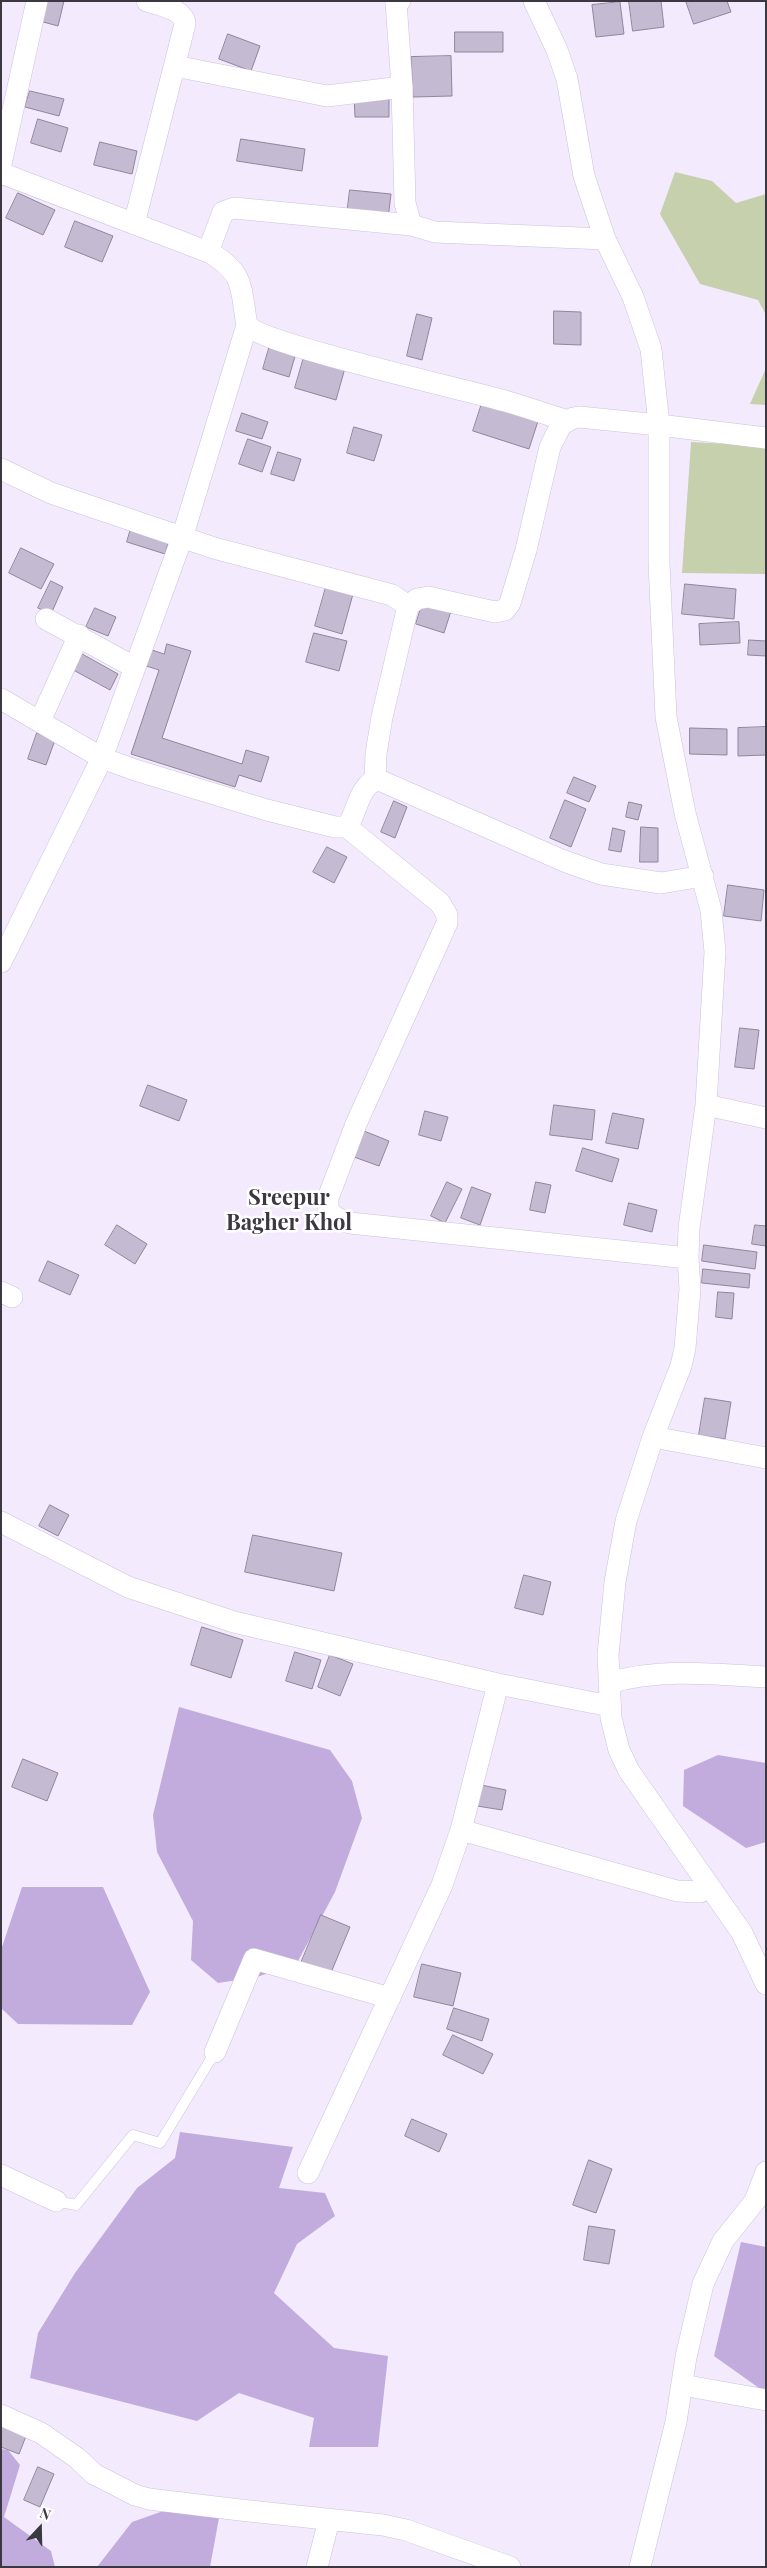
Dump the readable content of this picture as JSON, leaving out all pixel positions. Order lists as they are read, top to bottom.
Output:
{
  "districts": ["Sreepur Bagher Khol"],
  "north": "top"
}
